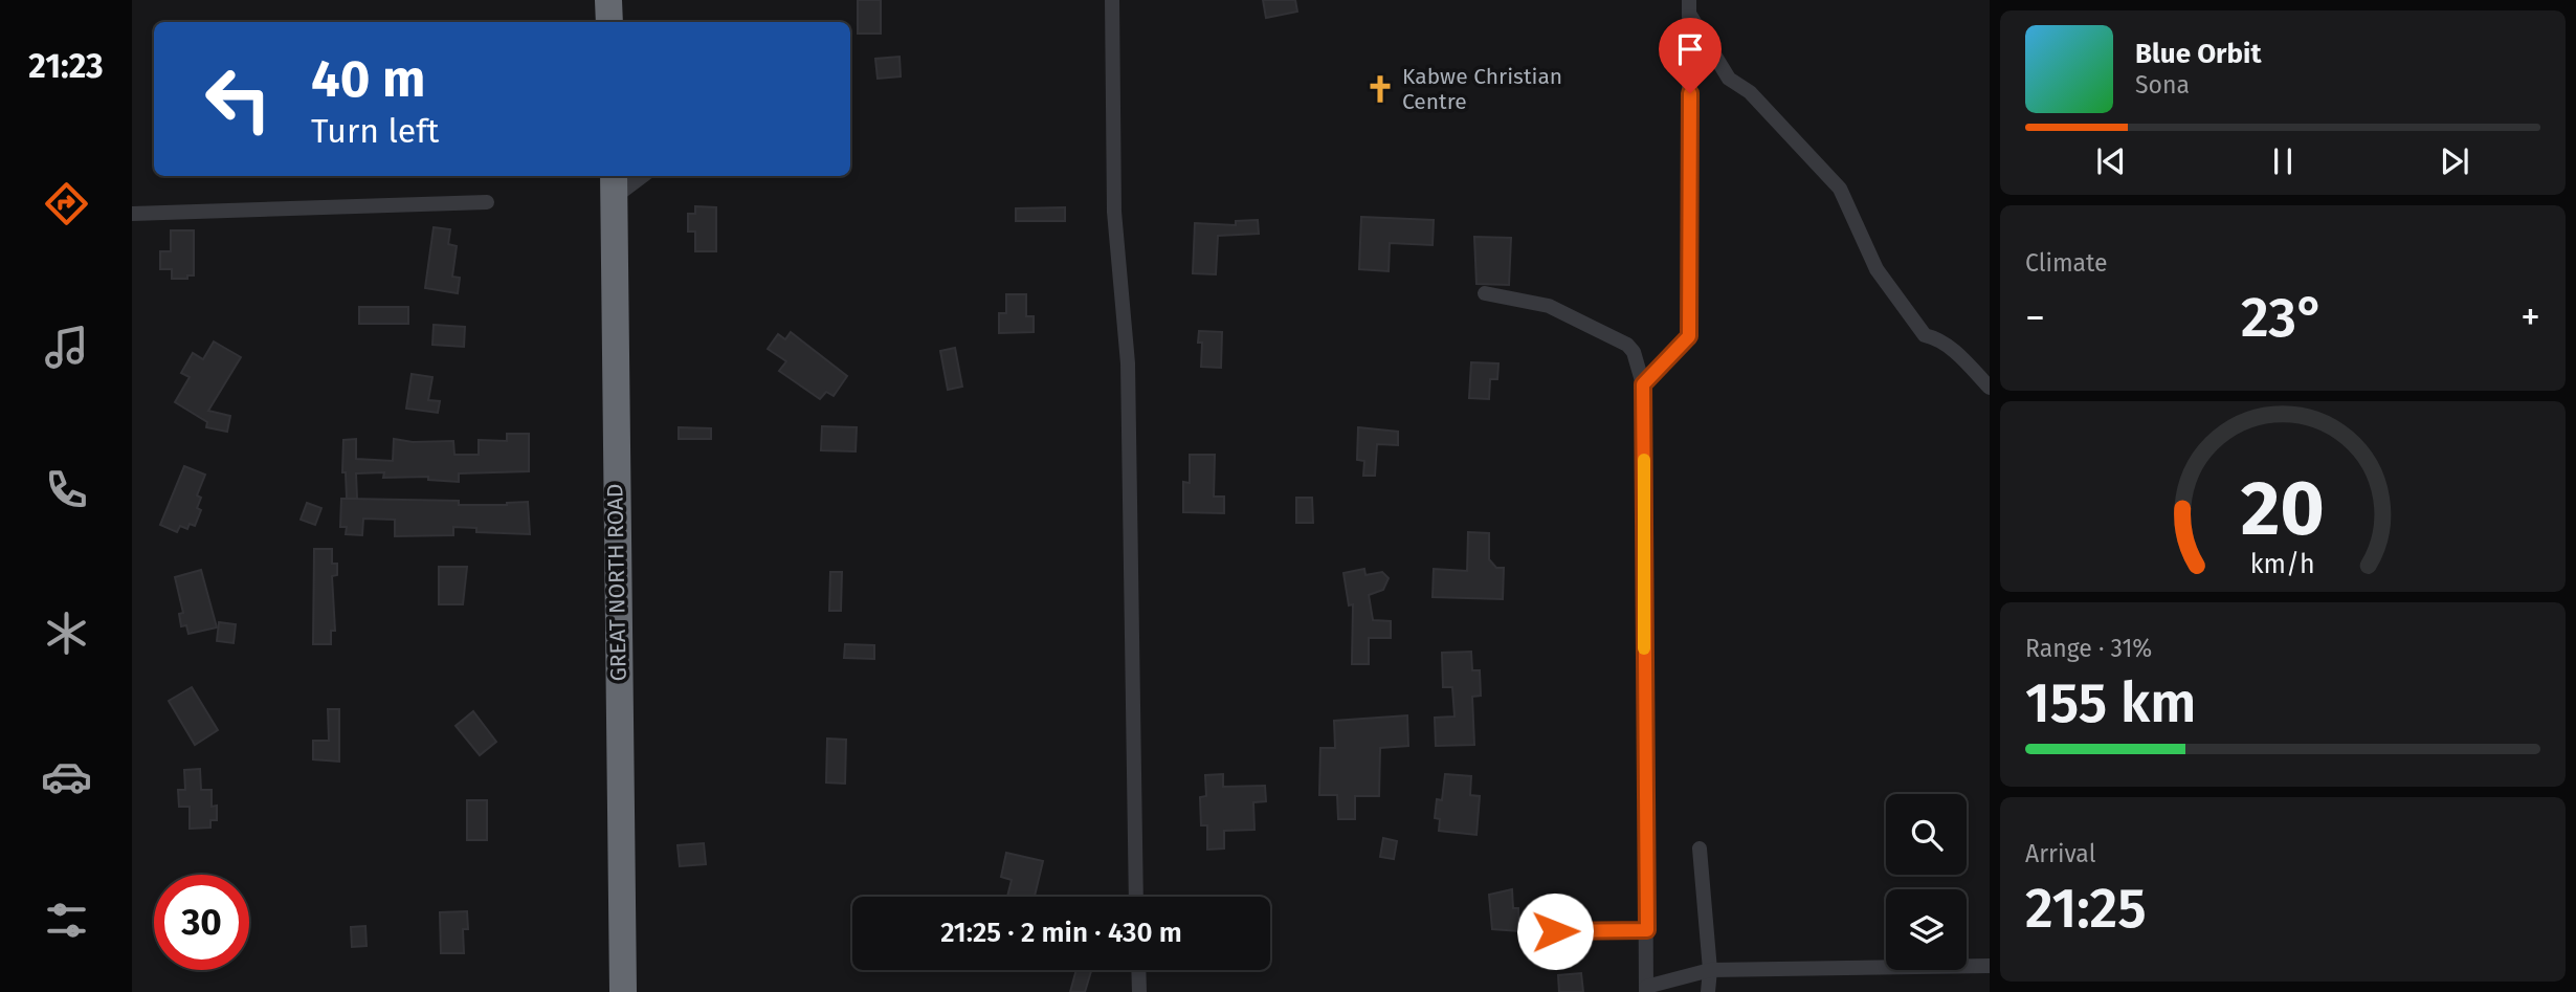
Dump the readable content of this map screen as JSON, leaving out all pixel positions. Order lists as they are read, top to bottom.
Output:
{
  "streets": {
    "highway": ["GREAT NORTH ROAD"]
  },
  "places": {
    "church": ["Kabwe Christian Centre"]
  },
  "page": {
    "tabs": "21:23",
    "turn": ["40 m", "Turn left"],
    "song": ["Blue Orbit", "Sona"],
    "tile": [
      "Climate",
      ["Range · 31%", "155 km"],
      ["Arrival", "21:25"]
    ],
    "heat": ["−", "23°", "+"],
    "limit": "30",
    "trip": "21:25 · 2 min · 430 m",
    "gauge": ["20", "km/h"]
  }
}
